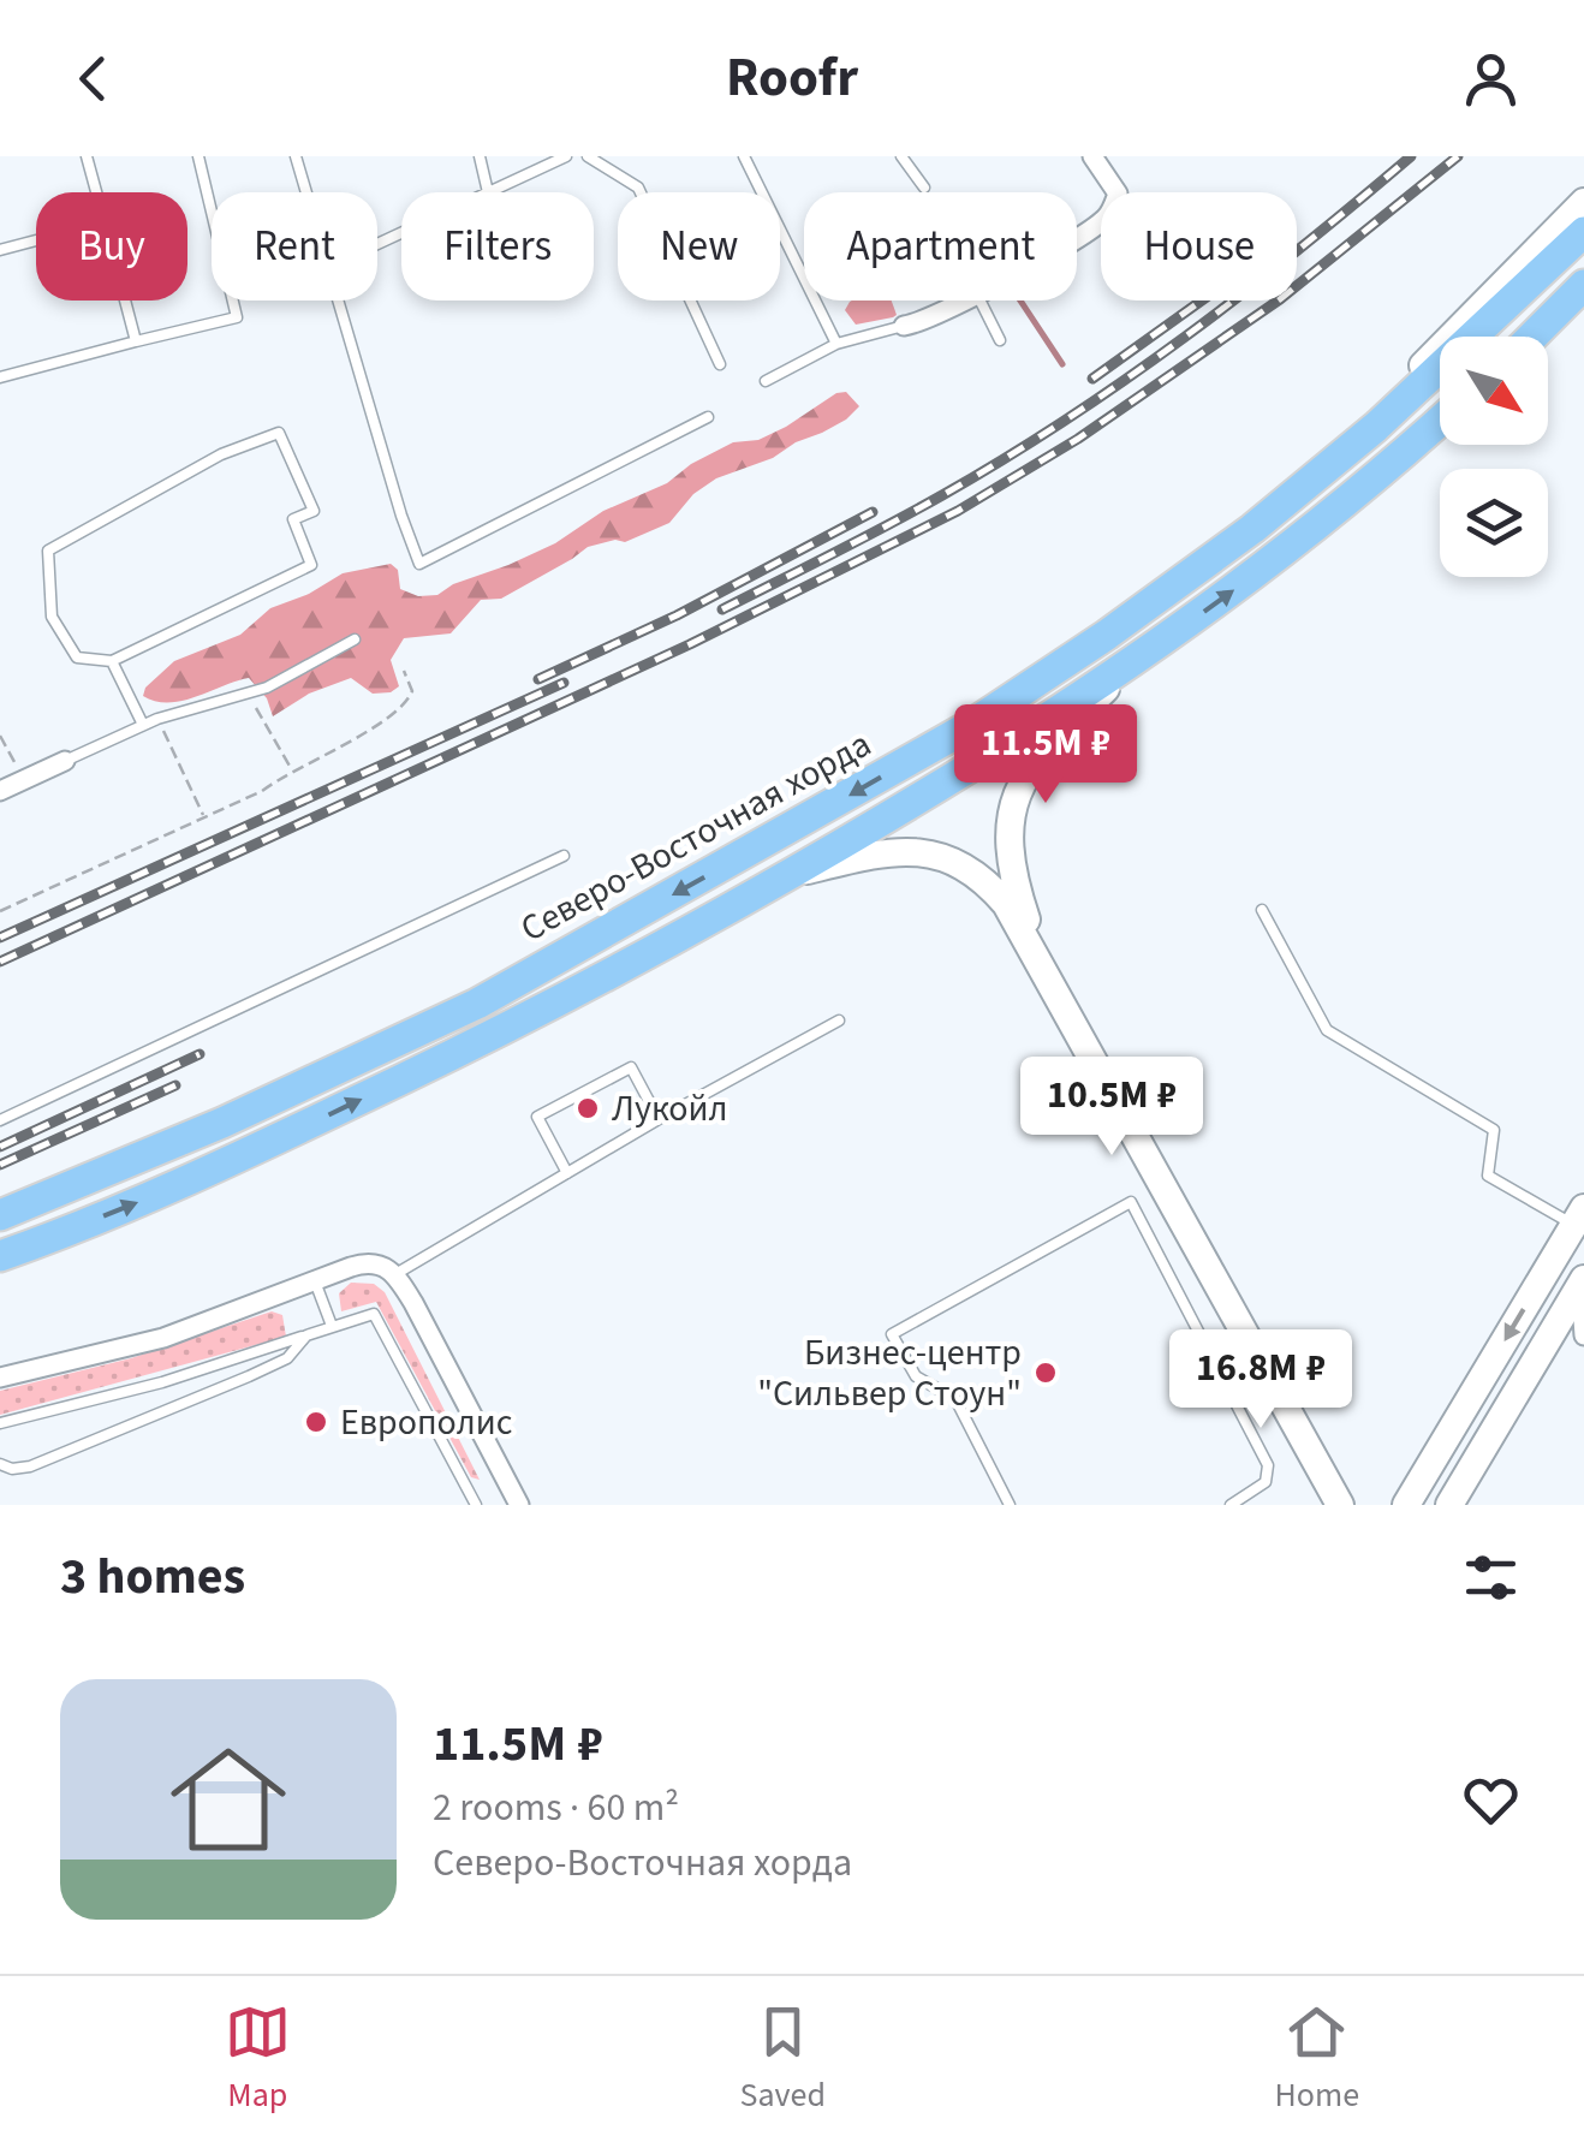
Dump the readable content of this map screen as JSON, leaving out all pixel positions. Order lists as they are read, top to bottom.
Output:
{
  "streets": {
    "main road": ["Северо-Восточная хорда"]
  },
  "places": ["Лукойл", "Бизнес-центр \"Сильвер Стоун\"", "Европолис"],
  "north": "bottom right",
  "page": {
    "header": "Roofr",
    "chip": [
      "Buy",
      "Rent",
      "Filters",
      "New",
      "Apartment",
      "House"
    ],
    "price": ["11.5M ₽", "10.5M ₽", "16.8M ₽"],
    "heading": "3 homes",
    "list": [
      {
        "name": "11.5M ₽",
        "note": "2 rooms · 60 m² · Северо-Восточная хорда"
      }
    ],
    "tabs": ["Map", "Saved", "Home"]
  }
}
